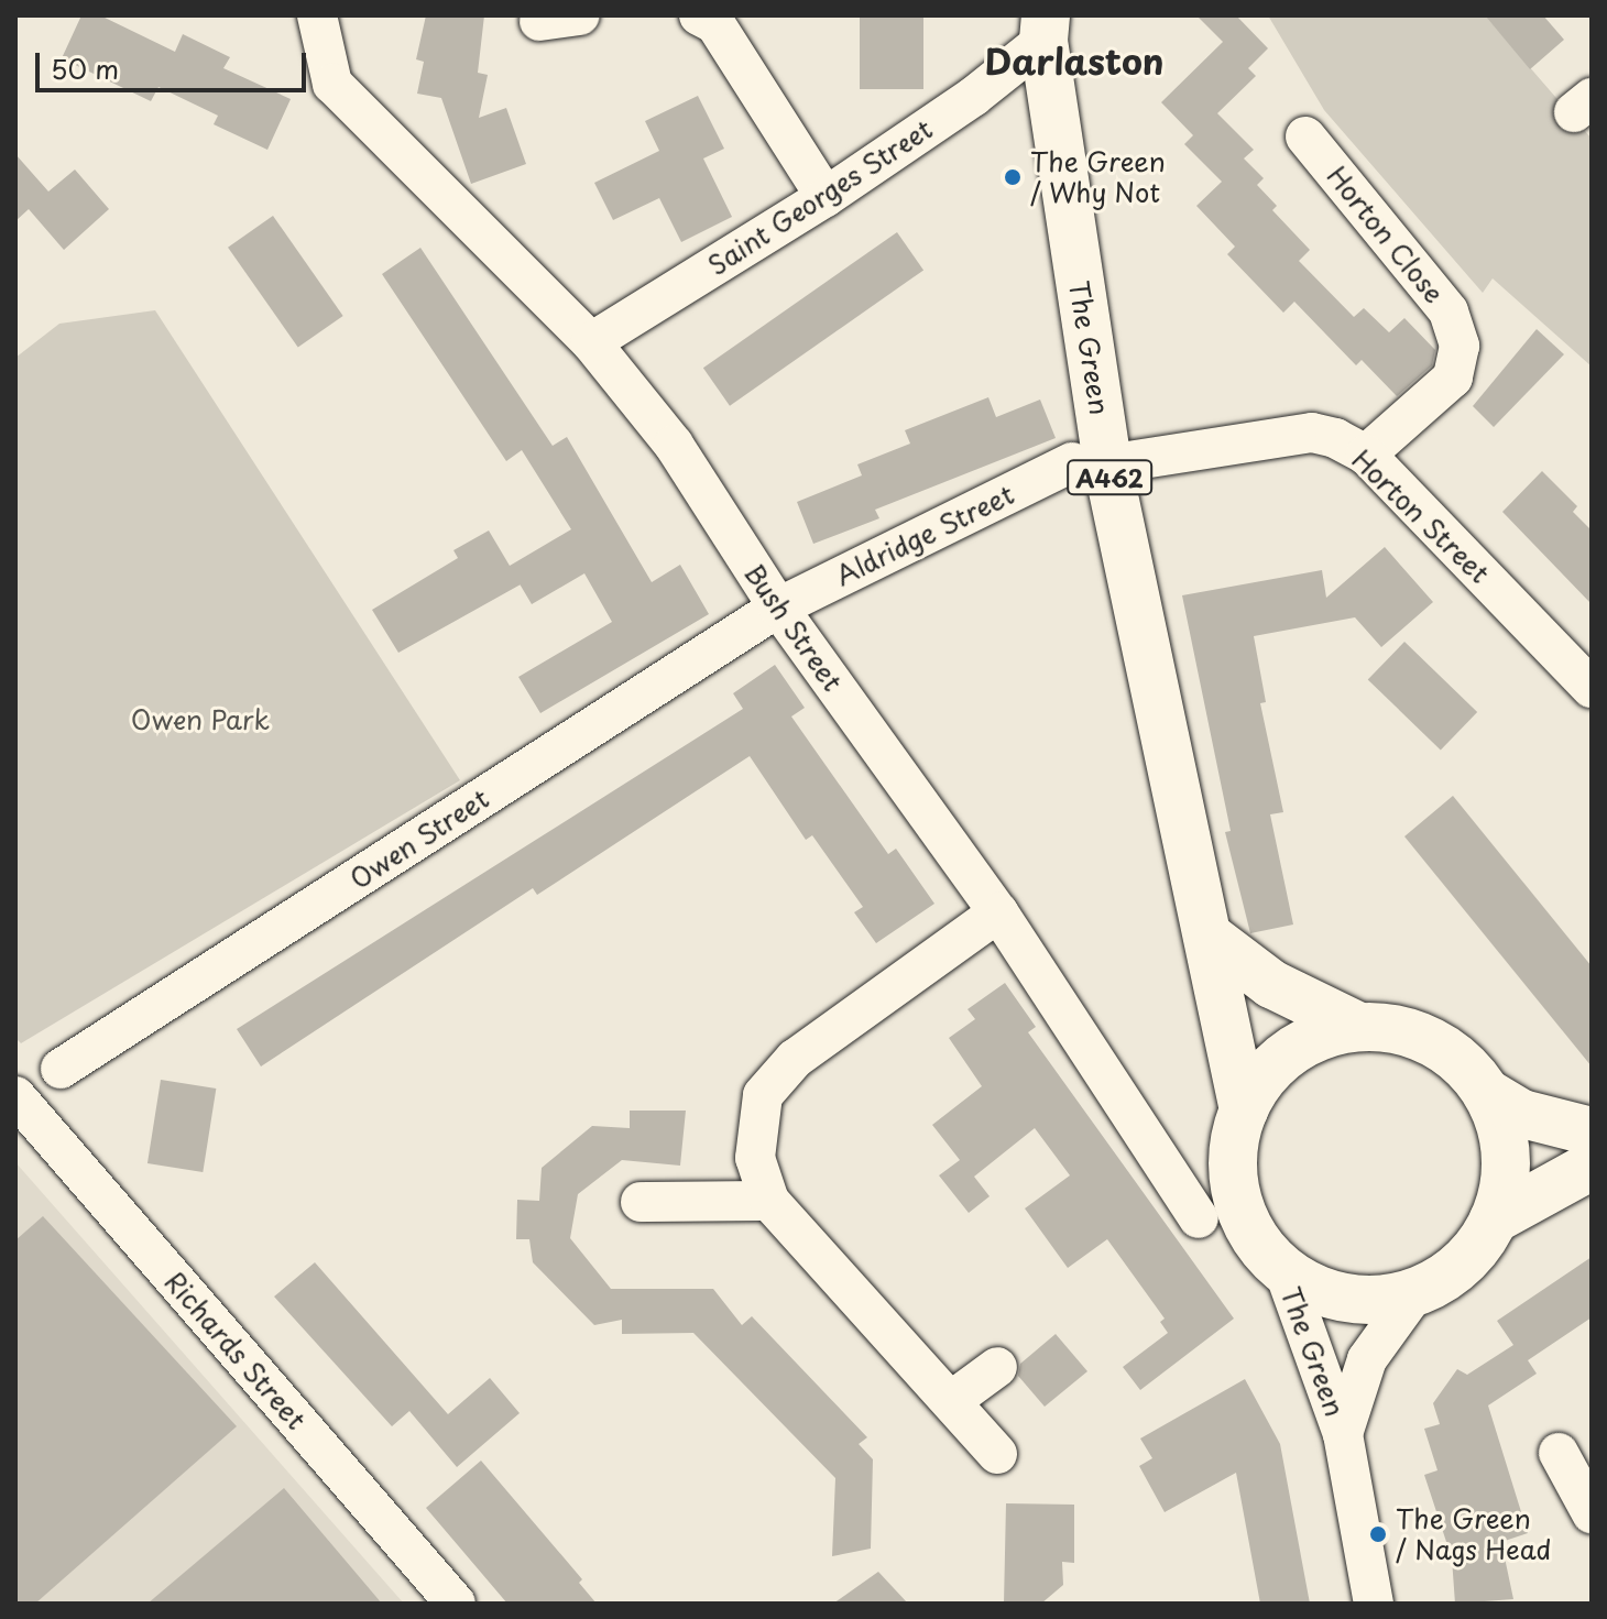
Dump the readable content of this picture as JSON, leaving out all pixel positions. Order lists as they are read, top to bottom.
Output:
{
  "streets": {
    "main road": ["The Green", "A462"],
    "street": [
      "Saint Georges Street",
      "Horton Close",
      "Horton Street",
      "Aldridge Street",
      "Bush Street",
      "Owen Street",
      "Richards Street"
    ]
  },
  "crossings": [
    ["Saint Georges Street", "The Green"],
    ["Saint Georges Street", "Bush Street"],
    ["Horton Close", "Horton Street"],
    ["The Green", "A462"],
    ["The Green", "Horton Street"],
    ["The Green", "Aldridge Street"],
    ["Horton Street", "Aldridge Street"],
    ["Aldridge Street", "Bush Street"],
    ["Aldridge Street", "Owen Street"],
    ["Bush Street", "Owen Street"]
  ],
  "districts": ["Darlaston"],
  "parks": ["Owen Park"],
  "places": ["The Green / Why Not", "The Green / Nags Head"],
  "scale_bar": "50 m"
}
